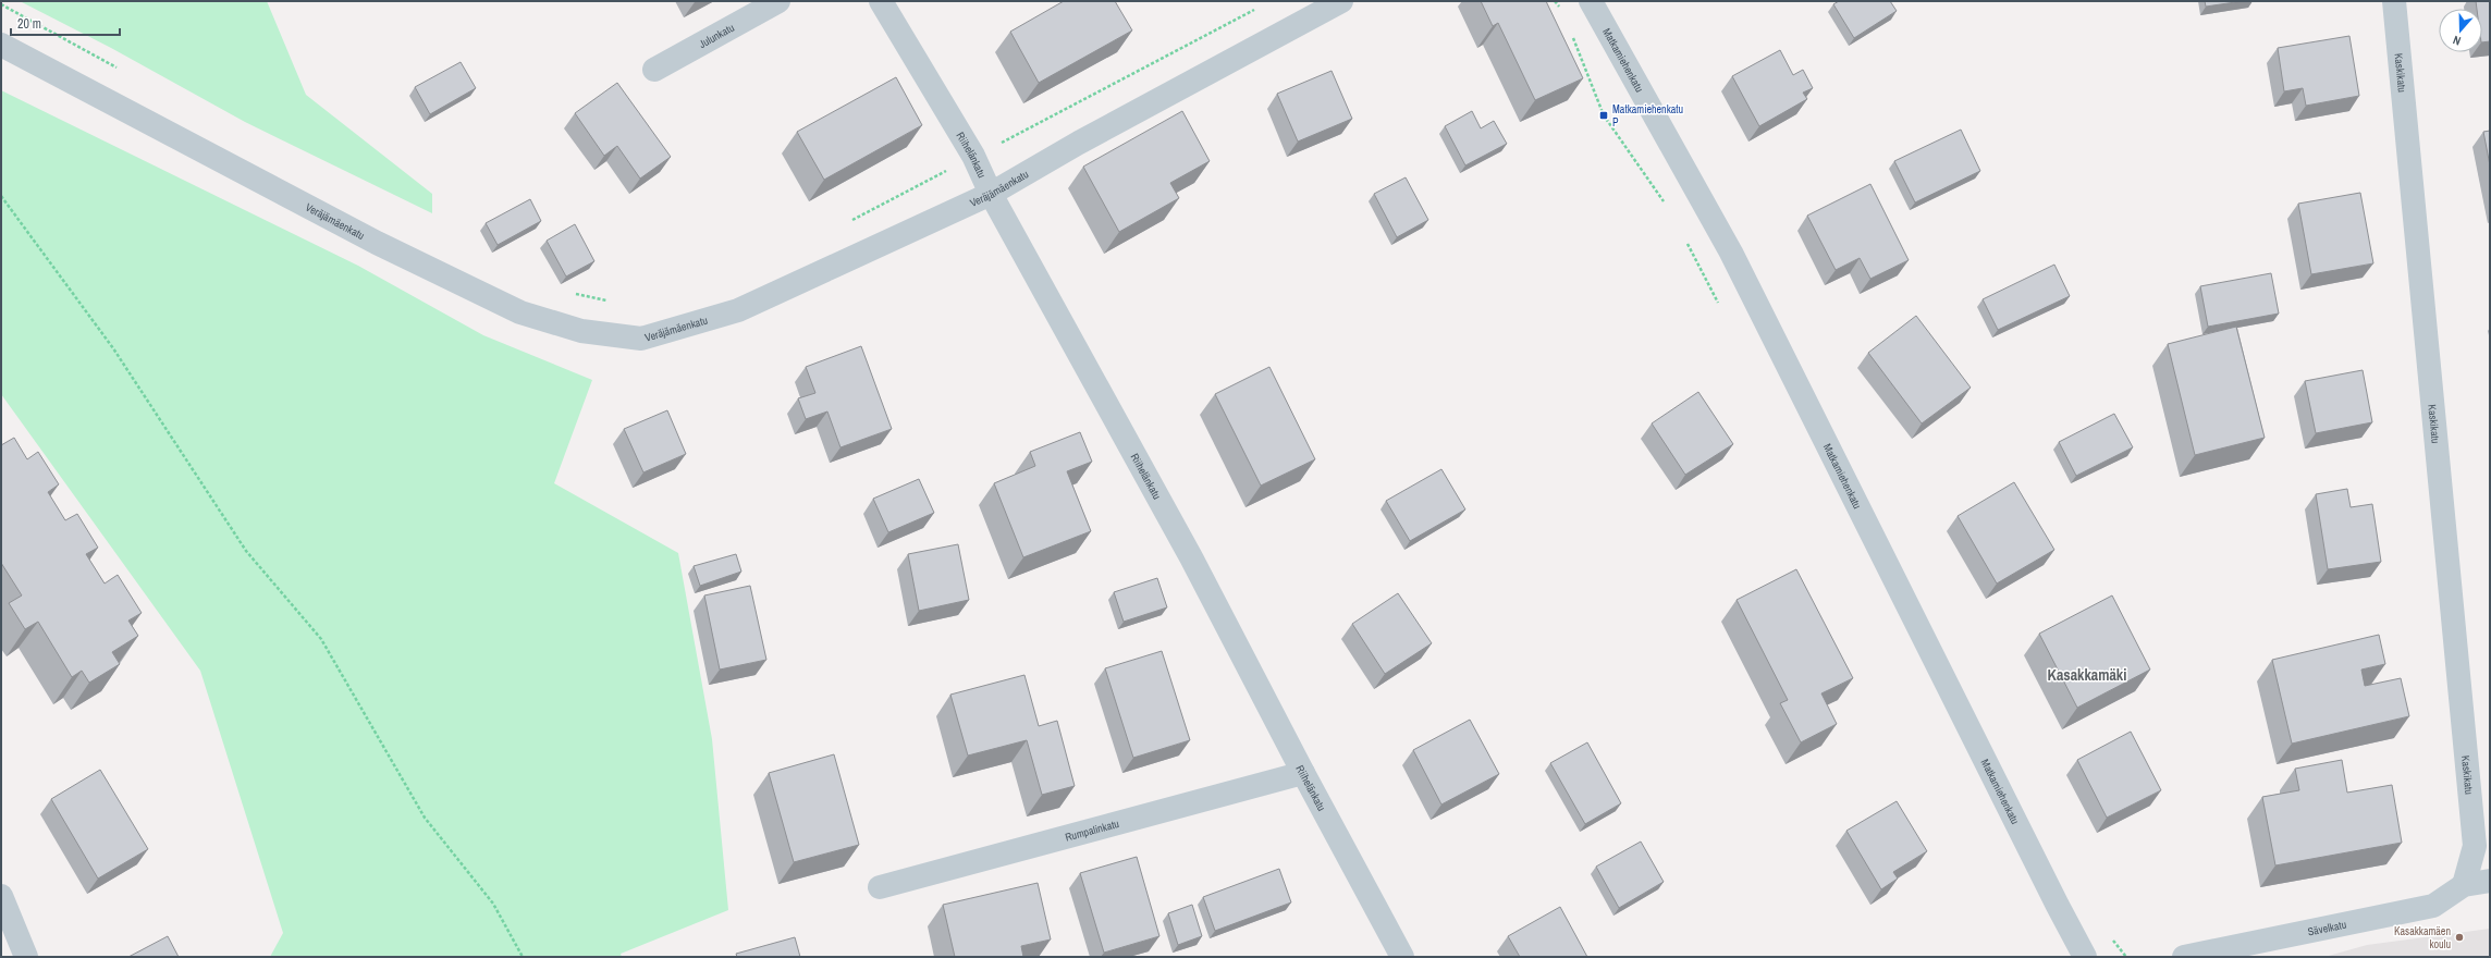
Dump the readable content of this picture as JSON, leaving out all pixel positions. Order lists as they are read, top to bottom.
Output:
{
  "streets": {
    "street": [
      "Julunkatu",
      "Matkamiehenkatu",
      "Kaskikatu",
      "Riihelänkatu",
      "Veräjämäenkatu",
      "Rumpalinkatu",
      "Sävelkatu"
    ]
  },
  "crossings": [
    ["Kaskikatu", "Sävelkatu"],
    ["Riihelänkatu", "Veräjämäenkatu"],
    ["Riihelänkatu", "Rumpalinkatu"]
  ],
  "districts": ["Kasakkamäki"],
  "places": {
    "transit": ["Matkamiehenkatu P"],
    "other": ["Kasakkamäen koulu"]
  },
  "scale_bar": "20 m",
  "north": "bottom"
}
